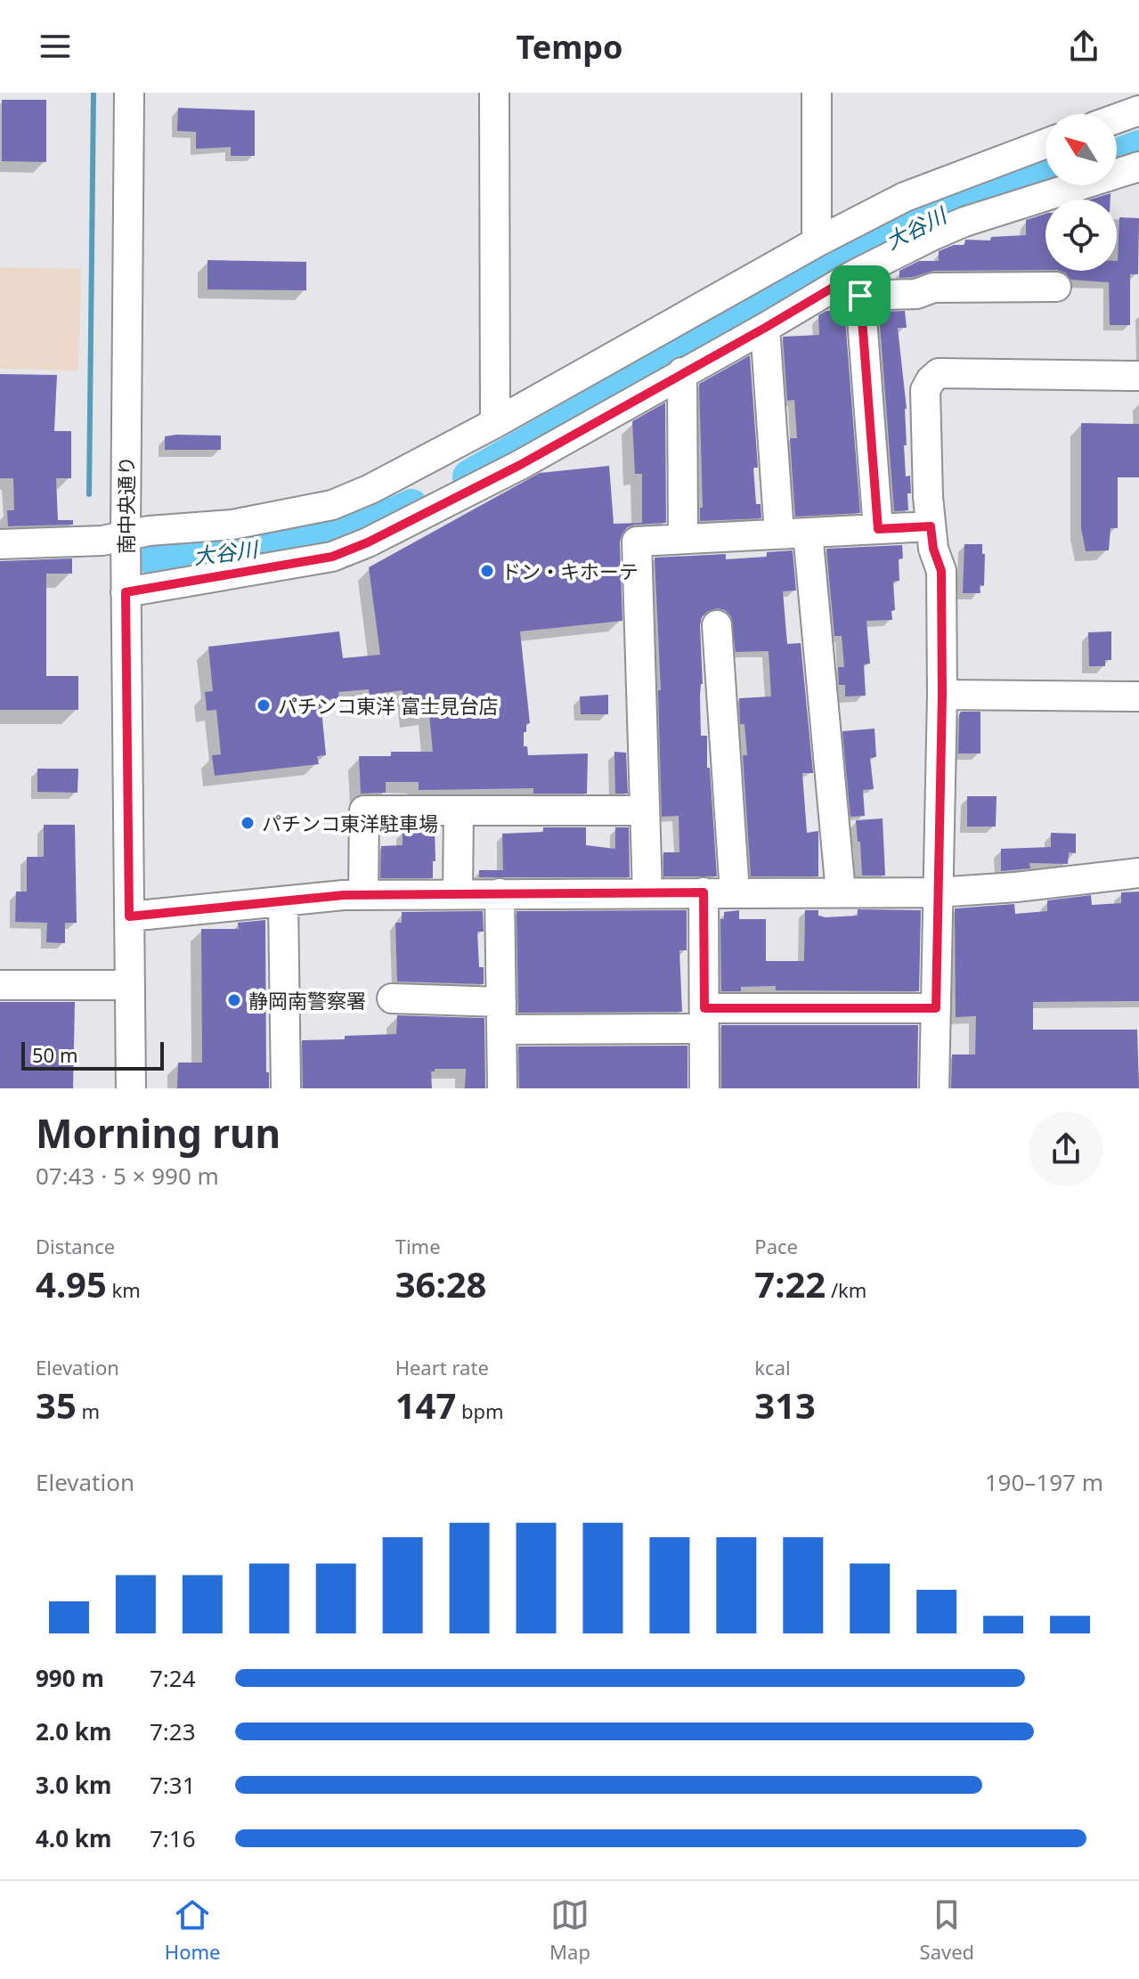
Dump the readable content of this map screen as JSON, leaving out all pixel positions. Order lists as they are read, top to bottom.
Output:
{
  "streets": {
    "street": ["南中央通り"]
  },
  "water": ["大谷川"],
  "places": [
    "ドン・キホーテ",
    "パチンコ東洋 富士見台店",
    "パチンコ東洋駐車場",
    "静岡南警察署"
  ],
  "scale_bar": "50 m",
  "north": "top left",
  "page": {
    "header": "Tempo",
    "scale": "50 m",
    "heading": ["Morning run", "07:43 · 5 × 990 m"],
    "stats": [
      ["Distance", "4.95 km"],
      ["Time", "36:28"],
      ["Pace", "7:22 /km"],
      ["Elevation", "35 m"],
      ["Heart rate", "147 bpm"],
      ["kcal", "313"]
    ],
    "chart": ["Elevation", "190–197 m"],
    "list": [
      {
        "name": "990 m",
        "note": "7:24"
      },
      {
        "name": "2.0 km",
        "note": "7:23"
      },
      {
        "name": "3.0 km",
        "note": "7:31"
      },
      {
        "name": "4.0 km",
        "note": "7:16"
      }
    ],
    "tabs": ["Home", "Map", "Saved"]
  }
}
